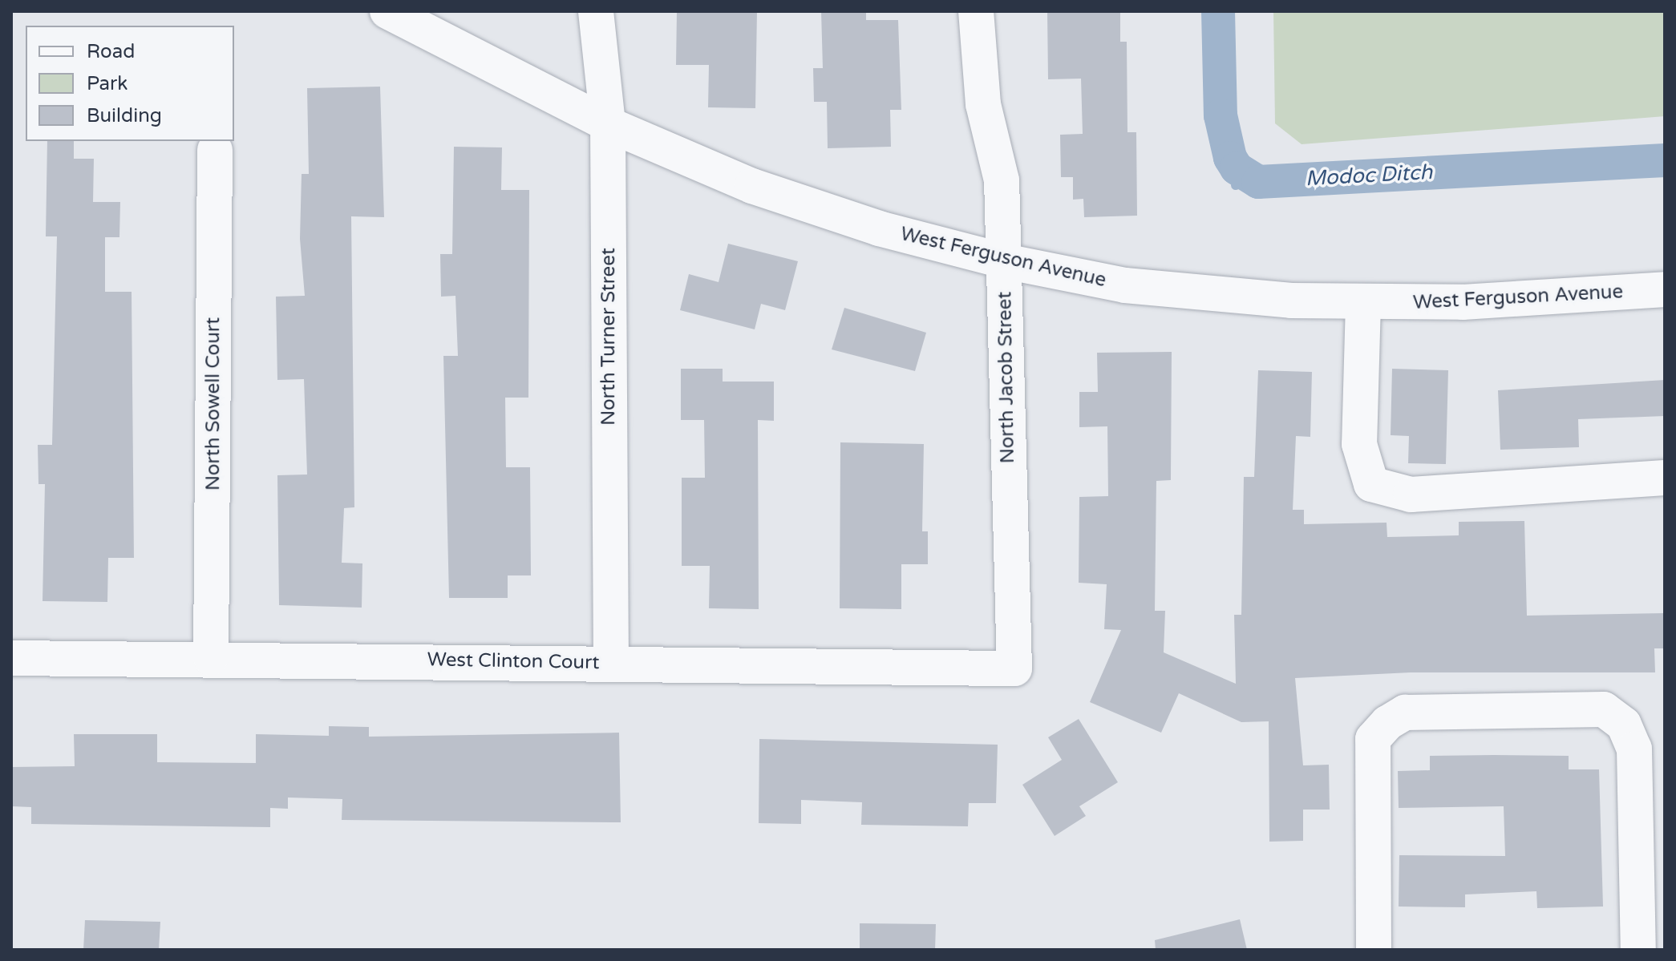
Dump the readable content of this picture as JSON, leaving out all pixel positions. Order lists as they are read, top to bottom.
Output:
{
  "streets": {
    "street": [
      "West Ferguson Avenue",
      "North Turner Street",
      "North Jacob Street",
      "North Sowell Court",
      "West Clinton Court"
    ]
  },
  "crossings": [
    ["West Ferguson Avenue", "North Turner Street"],
    ["West Ferguson Avenue", "North Jacob Street"],
    ["North Turner Street", "West Clinton Court"],
    ["North Jacob Street", "West Clinton Court"],
    ["North Sowell Court", "West Clinton Court"]
  ],
  "water": ["Modoc Ditch"],
  "legend": ["Road", "Park", "Building"]
}
